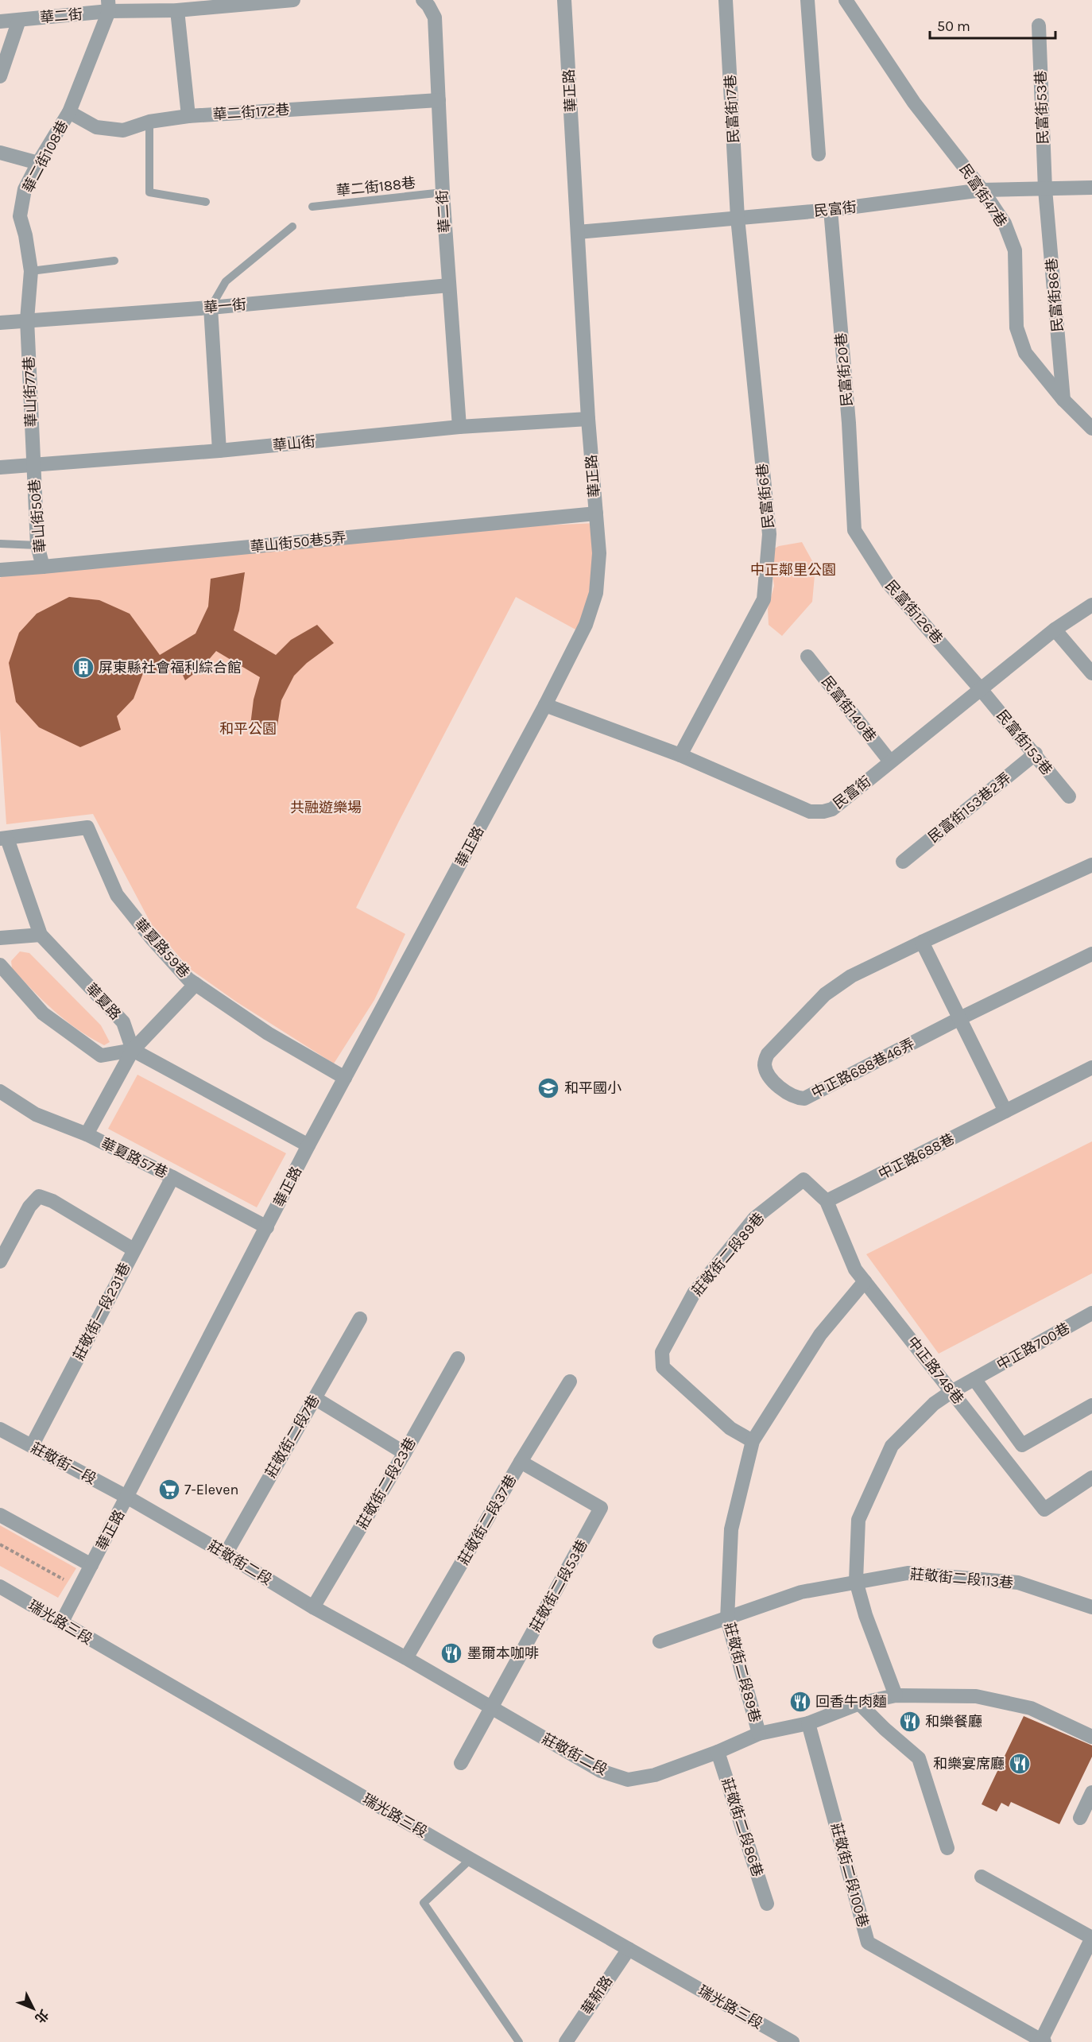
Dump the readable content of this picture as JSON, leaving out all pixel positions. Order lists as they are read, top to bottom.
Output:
{
  "streets": {
    "street": [
      "華二街",
      "華正路",
      "民富街53巷",
      "民富街17巷",
      "華二街172巷",
      "華二街108巷",
      "民富街47巷",
      "民富街",
      "民富街86巷",
      "華一街",
      "民富街20巷",
      "華山街77巷",
      "華山街",
      "民富街6巷",
      "華山街50巷",
      "華山街50巷5弄",
      "民富街126巷",
      "民富街140巷",
      "民富街153巷",
      "民富街153巷2弄",
      "華夏路59巷",
      "華夏路",
      "中正路688巷46弄",
      "中正路688巷",
      "華夏路57巷",
      "莊敬街二段89巷",
      "莊敬街一段231巷",
      "中正路700巷",
      "中正路748巷",
      "莊敬街二段7巷",
      "莊敬街一段",
      "莊敬街二段23巷",
      "莊敬街二段37巷",
      "莊敬街二段",
      "莊敬街二段113巷",
      "莊敬街二段53巷",
      "瑞光路三段",
      "莊敬街二段86巷",
      "莊敬街二段100巷",
      "華新路"
    ],
    "lane": ["華二街188巷"]
  },
  "crossings": [
    ["華二街", "華二街172巷"],
    ["華二街", "華二街108巷"],
    ["華二街", "華二街188巷"],
    ["華二街", "華一街"],
    ["華二街", "華山街"],
    ["華正路", "民富街"],
    ["華正路", "華山街"],
    ["華正路", "華山街50巷5弄"],
    ["華正路", "華夏路59巷"],
    ["華正路", "華夏路57巷"],
    ["華正路", "莊敬街一段"],
    ["華正路", "莊敬街二段"],
    ["華正路", "瑞光路三段"],
    ["民富街53巷", "民富街"],
    ["民富街53巷", "民富街86巷"],
    ["民富街17巷", "民富街"],
    ["民富街17巷", "民富街6巷"],
    ["華二街172巷", "華二街108巷"],
    ["華二街108巷", "華一街"],
    ["華二街108巷", "華山街77巷"],
    ["民富街47巷", "民富街"],
    ["民富街47巷", "民富街86巷"],
    ["民富街", "民富街86巷"],
    ["民富街", "民富街20巷"],
    ["民富街", "民富街6巷"],
    ["民富街", "民富街126巷"],
    ["民富街", "民富街140巷"],
    ["民富街", "民富街153巷"],
    ["華一街", "華山街77巷"],
    ["民富街20巷", "民富街126巷"],
    ["華山街77巷", "華山街"],
    ["華山街77巷", "華山街50巷"],
    ["華山街", "華山街50巷"],
    ["華山街50巷", "華山街50巷5弄"],
    ["民富街126巷", "民富街153巷"],
    ["民富街153巷", "民富街153巷2弄"],
    ["華夏路59巷", "華夏路"],
    ["中正路688巷", "中正路748巷"],
    ["華夏路57巷", "莊敬街一段231巷"],
    ["莊敬街二段89巷", "中正路748巷"],
    ["莊敬街二段89巷", "莊敬街二段"],
    ["莊敬街二段89巷", "莊敬街二段113巷"],
    ["莊敬街一段231巷", "莊敬街一段"],
    ["中正路700巷", "中正路748巷"],
    ["莊敬街二段7巷", "莊敬街二段"],
    ["莊敬街一段", "莊敬街二段"],
    ["莊敬街二段23巷", "莊敬街二段"],
    ["莊敬街二段37巷", "莊敬街二段"],
    ["莊敬街二段37巷", "莊敬街二段53巷"],
    ["莊敬街二段", "莊敬街二段53巷"],
    ["莊敬街二段", "莊敬街二段86巷"],
    ["莊敬街二段", "莊敬街二段100巷"],
    ["瑞光路三段", "華新路"]
  ],
  "parks": ["中正鄰里公園", "和平公園", "共融遊樂場"],
  "places": {
    "building": ["屏東縣社會福利綜合館"],
    "school or university": ["和平國小"],
    "supermarket": ["7-Eleven"],
    "restaurant": [
      "墨爾本咖啡",
      "回香牛肉麵",
      "和樂餐廳",
      "和樂宴席廳"
    ]
  },
  "scale_bar": "50 m",
  "north": "bottom right"
}
